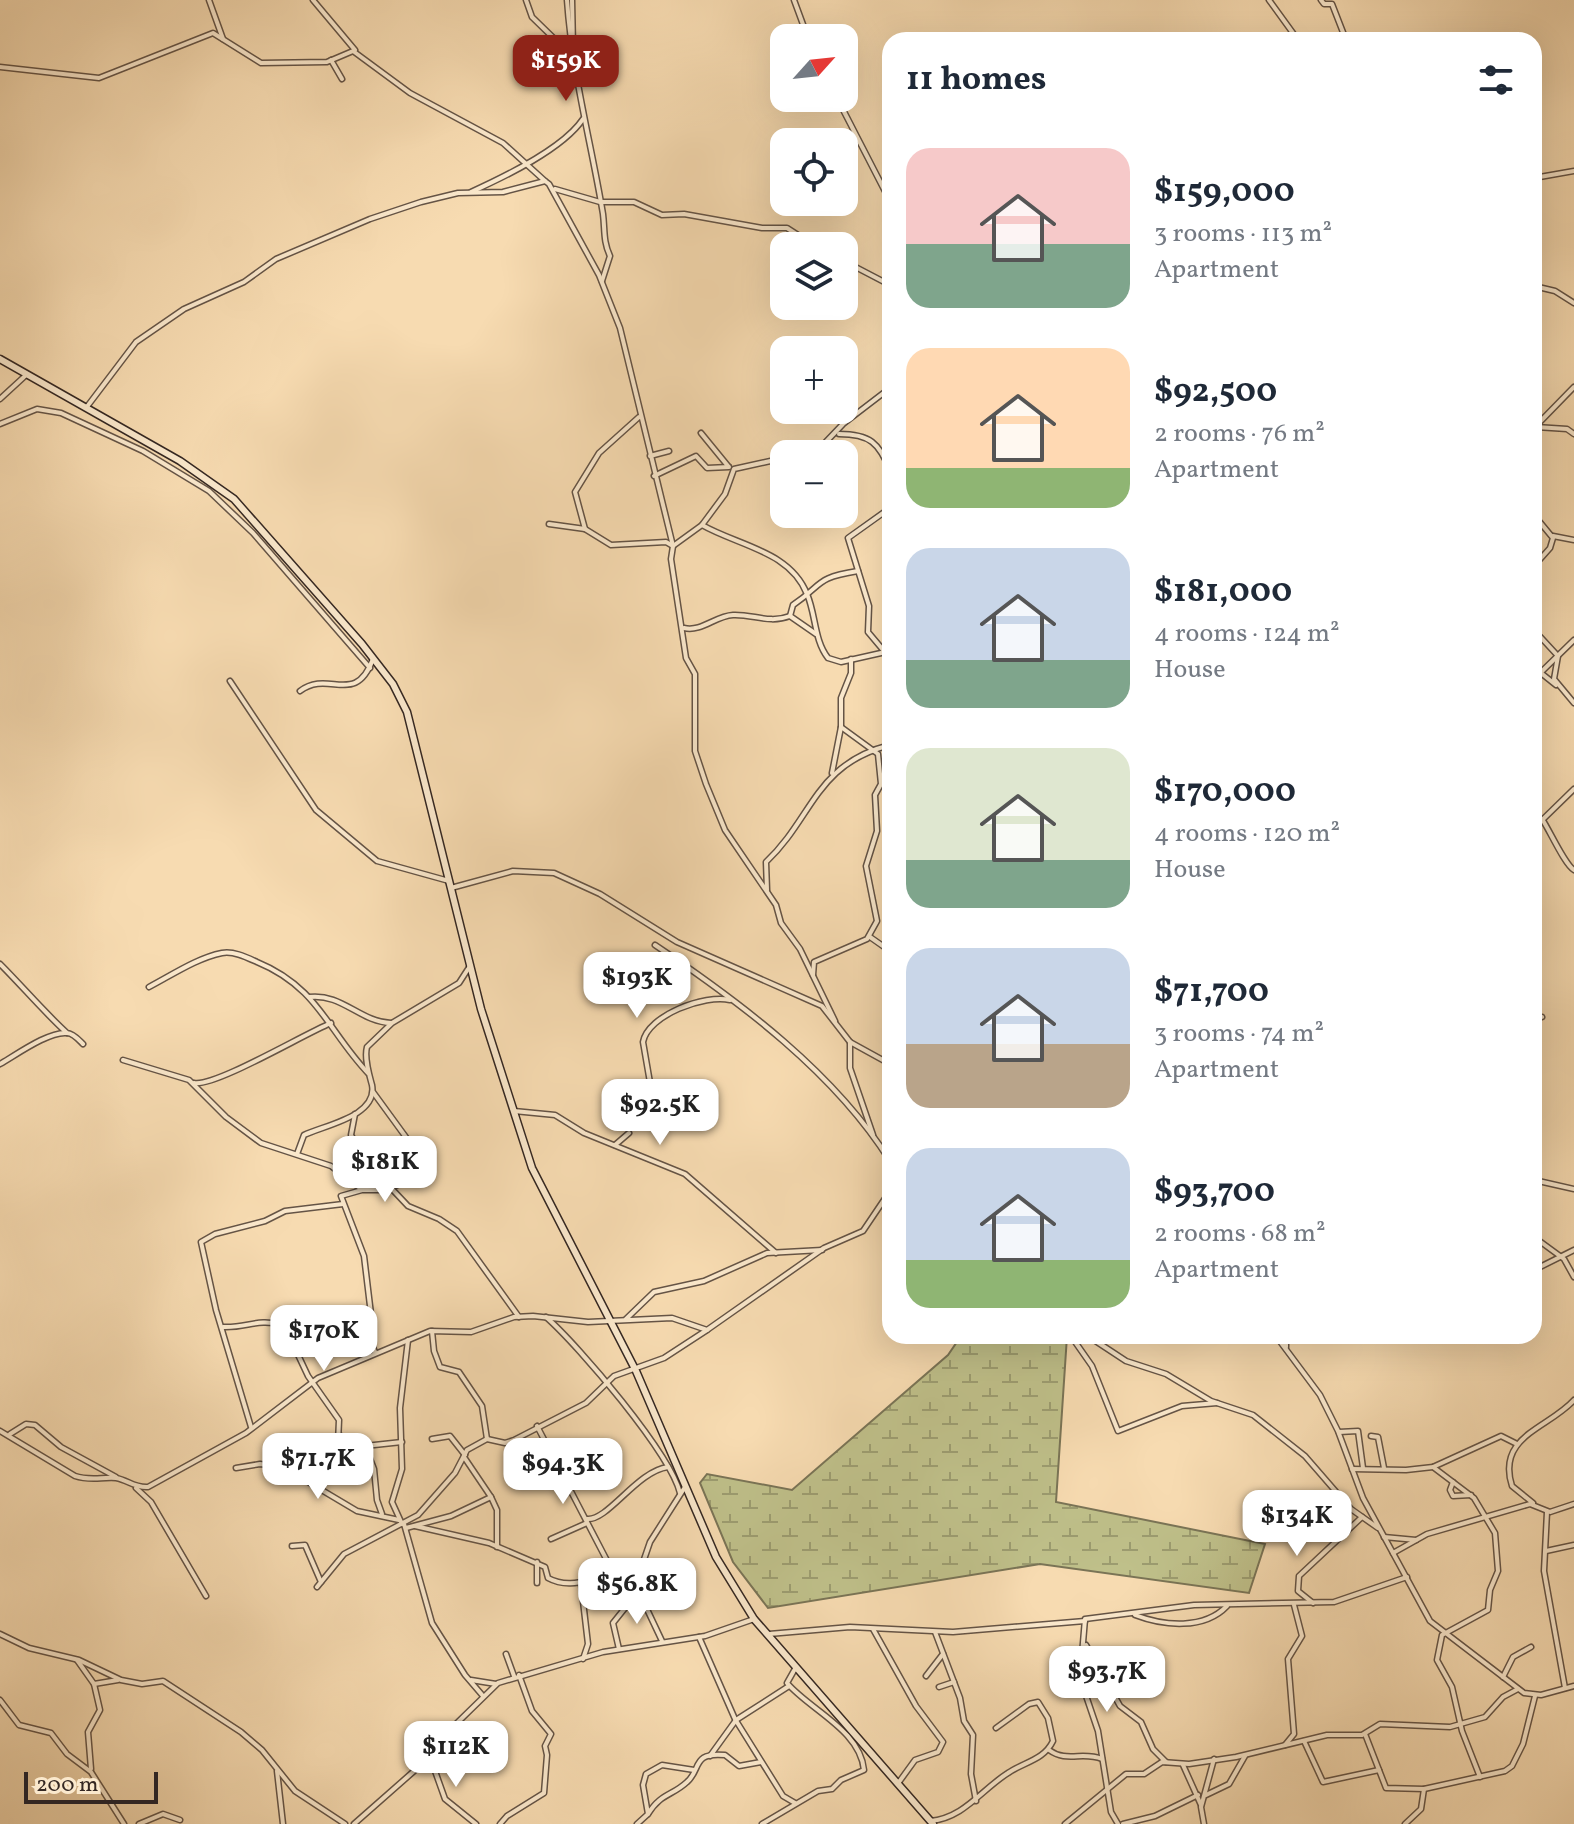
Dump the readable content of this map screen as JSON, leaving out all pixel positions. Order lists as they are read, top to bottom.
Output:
{
  "scale_bar": "200 m",
  "north": "top right",
  "page": {
    "map_buttons": ["+", "−"],
    "heading": "11 homes",
    "price": [
      "$159K",
      "$193K",
      "$92.5K",
      "$181K",
      "$170K",
      "$71.7K",
      "$94.3K",
      "$134K",
      "$56.8K",
      "$93.7K",
      "$112K"
    ],
    "list": [
      {
        "name": "$159,000",
        "note": "3 rooms · 113 m² · Apartment"
      },
      {
        "name": "$92,500",
        "note": "2 rooms · 76 m² · Apartment"
      },
      {
        "name": "$181,000",
        "note": "4 rooms · 124 m² · House"
      },
      {
        "name": "$170,000",
        "note": "4 rooms · 120 m² · House"
      },
      {
        "name": "$71,700",
        "note": "3 rooms · 74 m² · Apartment"
      },
      {
        "name": "$93,700",
        "note": "2 rooms · 68 m² · Apartment"
      }
    ],
    "scale": "200 m"
  }
}
